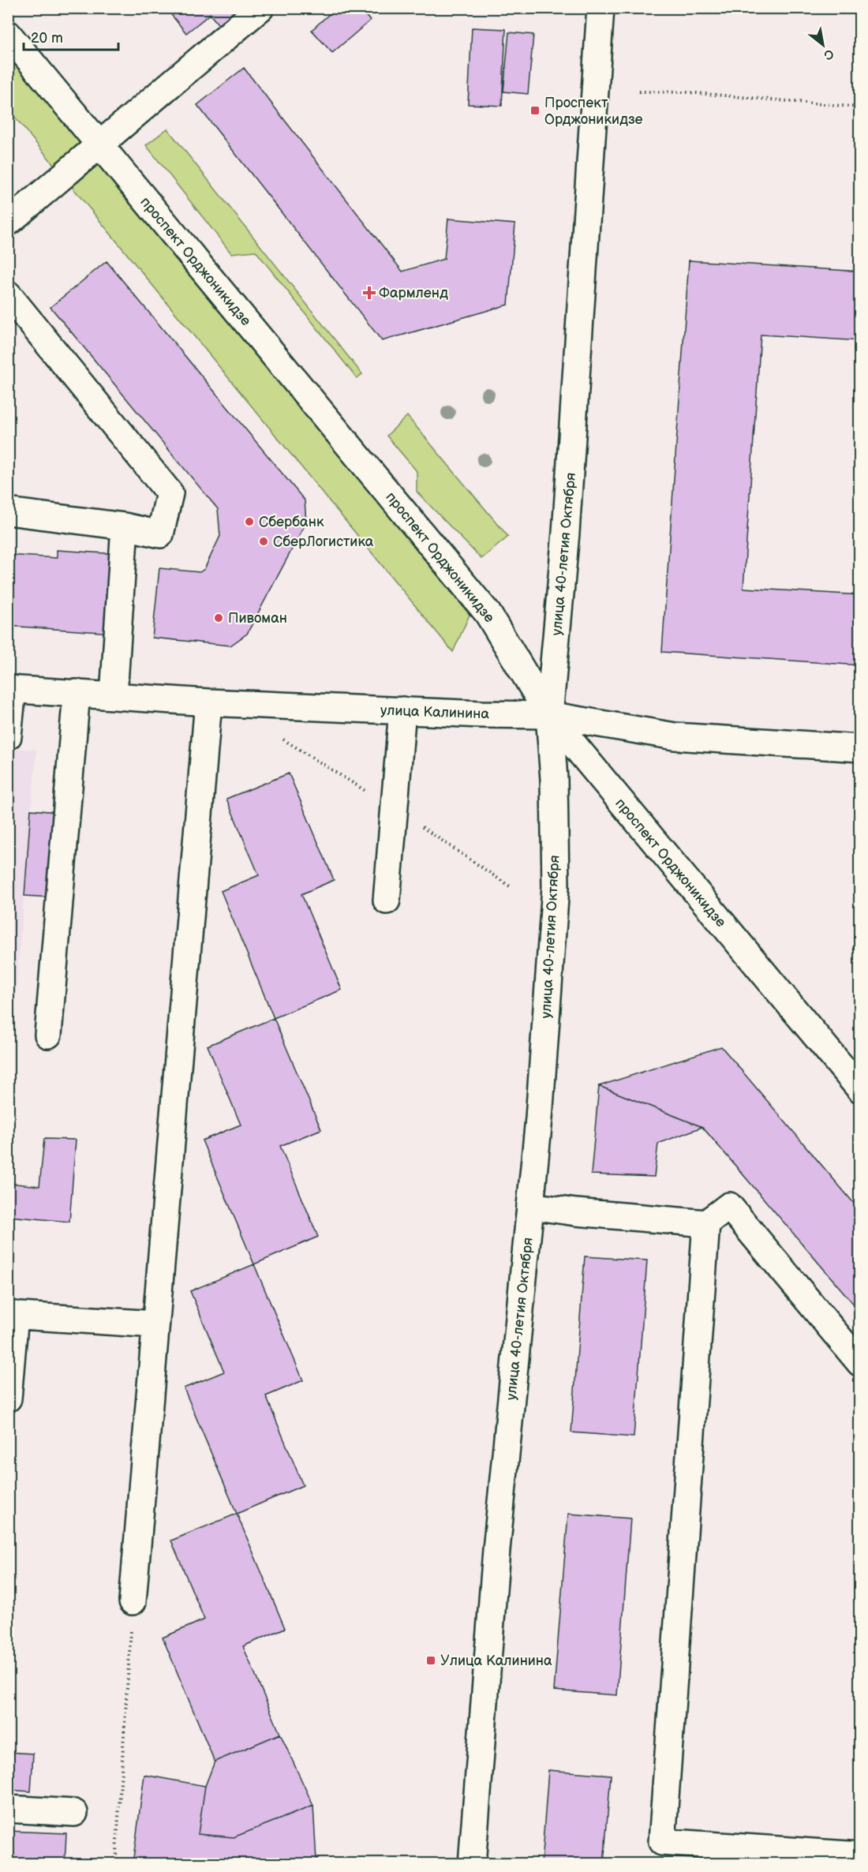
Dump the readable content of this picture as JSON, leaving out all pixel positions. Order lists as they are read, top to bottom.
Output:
{
  "streets": {
    "street": ["проспект Орджоникидзе", "улица 40-летия Октября", "улица Калинина"]
  },
  "crossings": [
    ["проспект Орджоникидзе", "улица 40-летия Октября"],
    ["проспект Орджоникидзе", "улица Калинина"],
    ["улица 40-летия Октября", "улица Калинина"]
  ],
  "places": {
    "transit": ["Проспект Орджоникидзе", "Улица Калинина"],
    "health": ["Фармленд"],
    "other": ["Сбербанк", "СберЛогистика", "Пивоман"]
  },
  "scale_bar": "20 m",
  "north": "bottom right"
}
